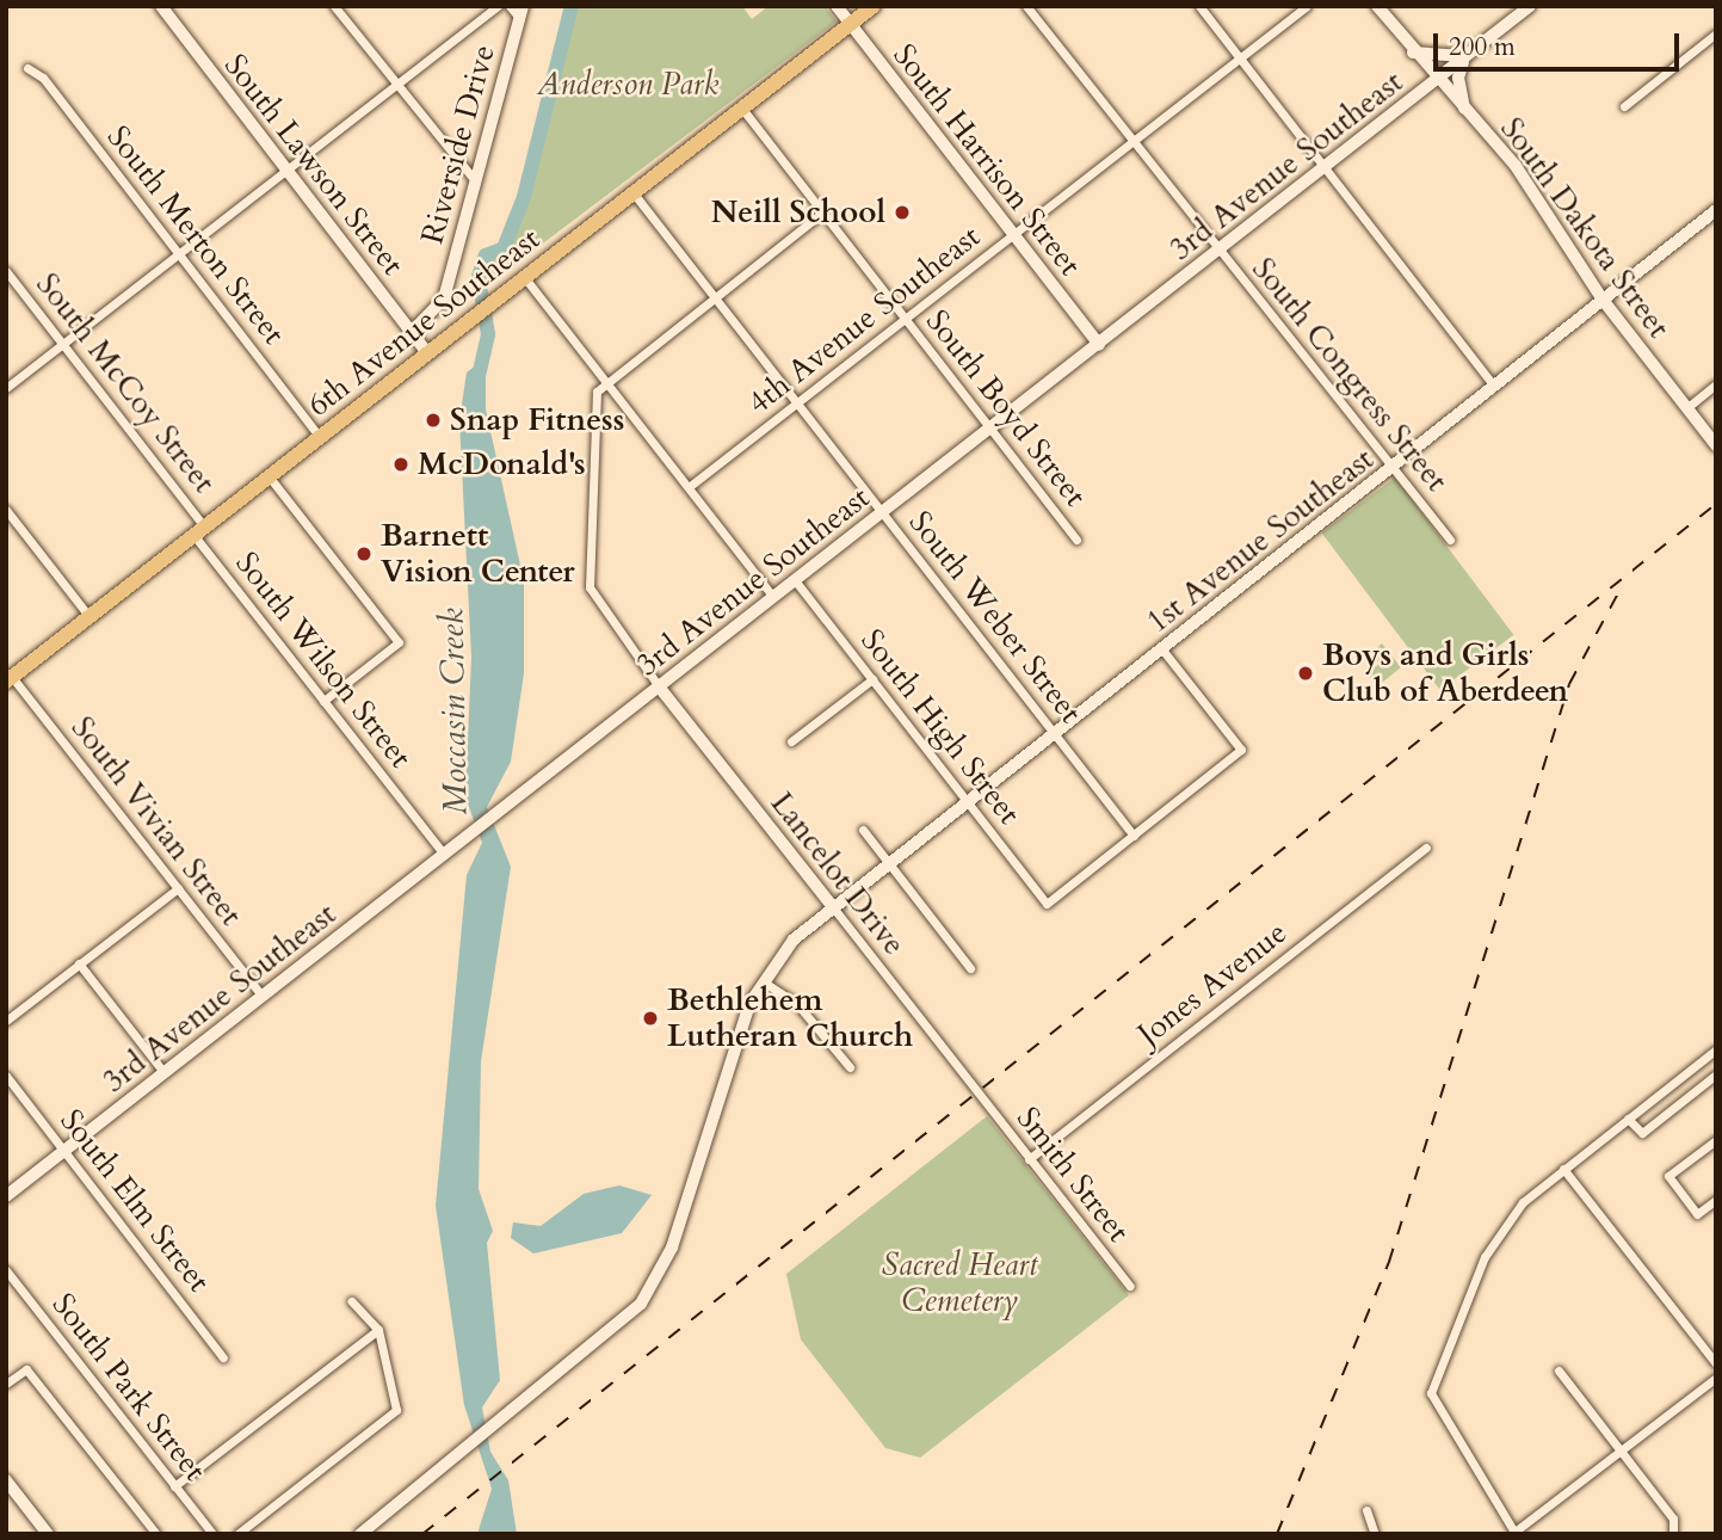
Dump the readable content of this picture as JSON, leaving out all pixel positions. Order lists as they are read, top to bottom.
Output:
{
  "streets": {
    "highway": ["6th Avenue Southeast"],
    "street": [
      "Riverside Drive",
      "South Harrison Street",
      "South Lawson Street",
      "3rd Avenue Southeast",
      "South Dakota Street",
      "South Merton Street",
      "4th Avenue Southeast",
      "South Congress Street",
      "South McCoy Street",
      "South Boyd Street",
      "1st Avenue Southeast",
      "South Weber Street",
      "South Wilson Street",
      "South High Street",
      "South Vivian Street",
      "Lancelot Drive",
      "Jones Avenue",
      "Smith Street",
      "South Elm Street",
      "South Park Street"
    ]
  },
  "crossings": [
    ["Riverside Drive", "South Lawson Street"],
    ["South Harrison Street", "3rd Avenue Southeast"],
    ["South Harrison Street", "4th Avenue Southeast"],
    ["South Harrison Street", "6th Avenue Southeast"],
    ["South Lawson Street", "6th Avenue Southeast"],
    ["3rd Avenue Southeast", "South Dakota Street"],
    ["3rd Avenue Southeast", "South Congress Street"],
    ["3rd Avenue Southeast", "South Boyd Street"],
    ["3rd Avenue Southeast", "South Weber Street"],
    ["3rd Avenue Southeast", "South Wilson Street"],
    ["3rd Avenue Southeast", "South High Street"],
    ["3rd Avenue Southeast", "South Vivian Street"],
    ["3rd Avenue Southeast", "Lancelot Drive"],
    ["3rd Avenue Southeast", "South Elm Street"],
    ["South Dakota Street", "1st Avenue Southeast"],
    ["South Merton Street", "6th Avenue Southeast"],
    ["4th Avenue Southeast", "South Congress Street"],
    ["4th Avenue Southeast", "South Boyd Street"],
    ["4th Avenue Southeast", "South Weber Street"],
    ["6th Avenue Southeast", "South McCoy Street"],
    ["6th Avenue Southeast", "South Boyd Street"],
    ["6th Avenue Southeast", "South Weber Street"],
    ["6th Avenue Southeast", "South Wilson Street"],
    ["6th Avenue Southeast", "South Vivian Street"],
    ["South Congress Street", "1st Avenue Southeast"],
    ["South McCoy Street", "South Wilson Street"],
    ["1st Avenue Southeast", "South Weber Street"],
    ["1st Avenue Southeast", "South High Street"],
    ["1st Avenue Southeast", "Lancelot Drive"],
    ["South Weber Street", "South High Street"],
    ["Lancelot Drive", "Smith Street"],
    ["Jones Avenue", "Smith Street"]
  ],
  "water": ["Moccasin Creek"],
  "parks": ["Anderson Park", "Sacred Heart Cemetery"],
  "places": [
    "Neill School",
    "Snap Fitness",
    "McDonald's",
    "Barnett Vision Center",
    "Boys and Girls Club of Aberdeen",
    "Bethlehem Lutheran Church"
  ],
  "scale_bar": "200 m"
}
